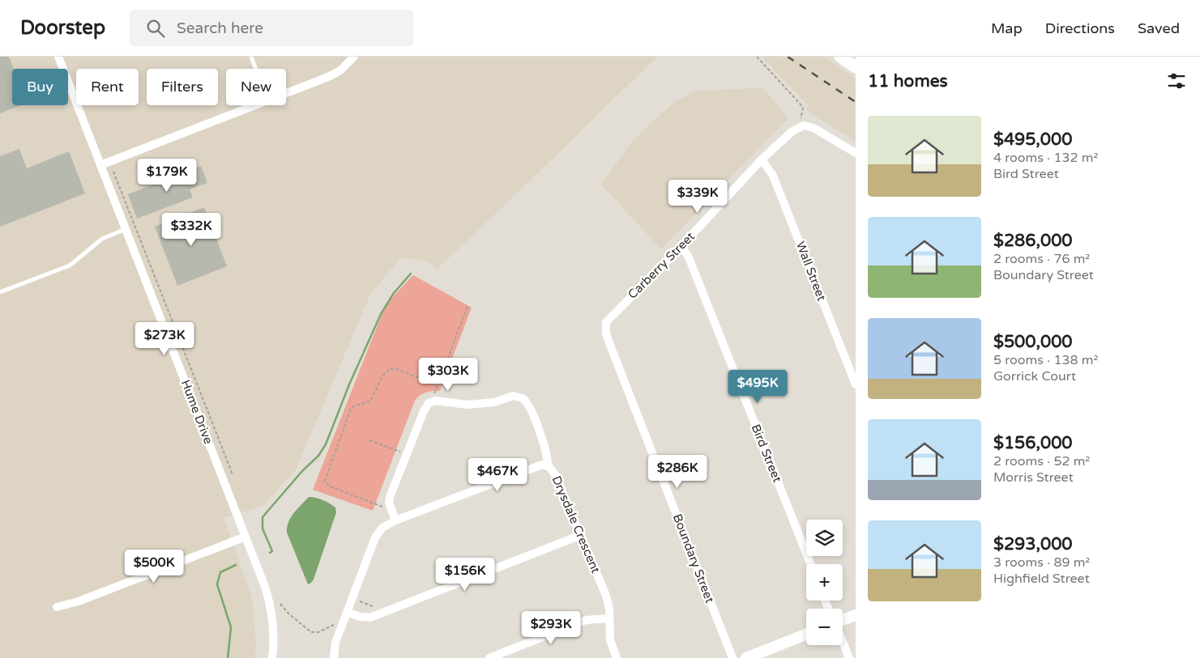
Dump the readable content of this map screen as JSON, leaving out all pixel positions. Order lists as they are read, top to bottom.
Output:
{
  "streets": {
    "street": [
      "Carberry Street",
      "Wall Street",
      "Hume Drive",
      "Bird Street",
      "Drysdale Crescent",
      "Boundary Street"
    ]
  },
  "crossings": [
    ["Carberry Street", "Wall Street"],
    ["Carberry Street", "Bird Street"],
    ["Carberry Street", "Boundary Street"]
  ],
  "page": {
    "header": "Doorstep",
    "search": "Search here",
    "nav": ["Map", "Directions", "Saved"],
    "heading": "11 homes",
    "chip": [
      "Buy",
      "Rent",
      "Filters",
      "New"
    ],
    "list": [
      {
        "name": "$495,000",
        "note": "4 rooms · 132 m² · Bird Street"
      },
      {
        "name": "$286,000",
        "note": "2 rooms · 76 m² · Boundary Street"
      },
      {
        "name": "$500,000",
        "note": "5 rooms · 138 m² · Gorrick Court"
      },
      {
        "name": "$156,000",
        "note": "2 rooms · 52 m² · Morris Street"
      },
      {
        "name": "$293,000",
        "note": "3 rooms · 89 m² · Highfield Street"
      }
    ],
    "price": [
      "$179K",
      "$339K",
      "$332K",
      "$273K",
      "$303K",
      "$495K",
      "$286K",
      "$467K",
      "$500K",
      "$156K",
      "$293K"
    ],
    "map_buttons": ["+", "−"]
  }
}
